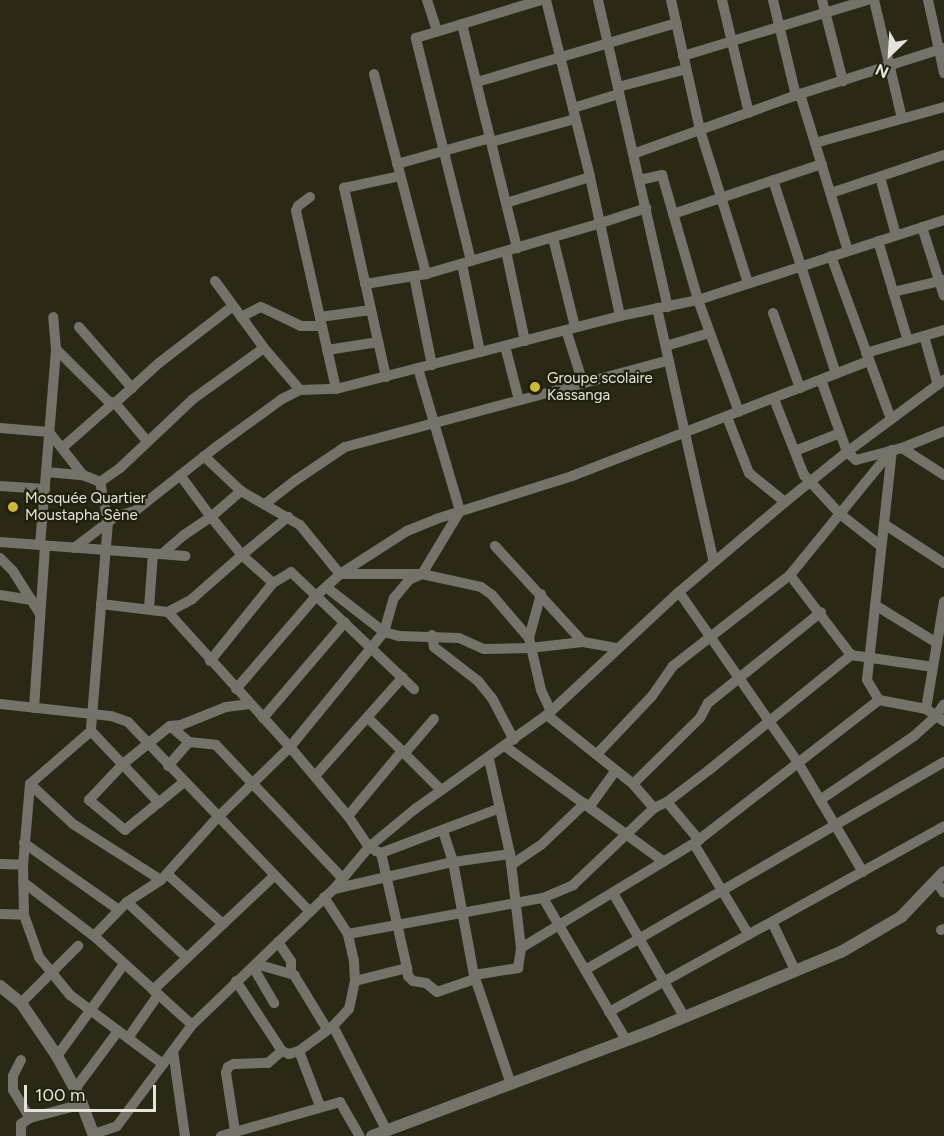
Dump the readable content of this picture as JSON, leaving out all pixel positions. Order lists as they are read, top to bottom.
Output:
{
  "places": ["Groupe scolaire Kassanga", "Mosquée Quartier Moustapha Sène"],
  "scale_bar": "100 m",
  "north": "bottom left"
}
